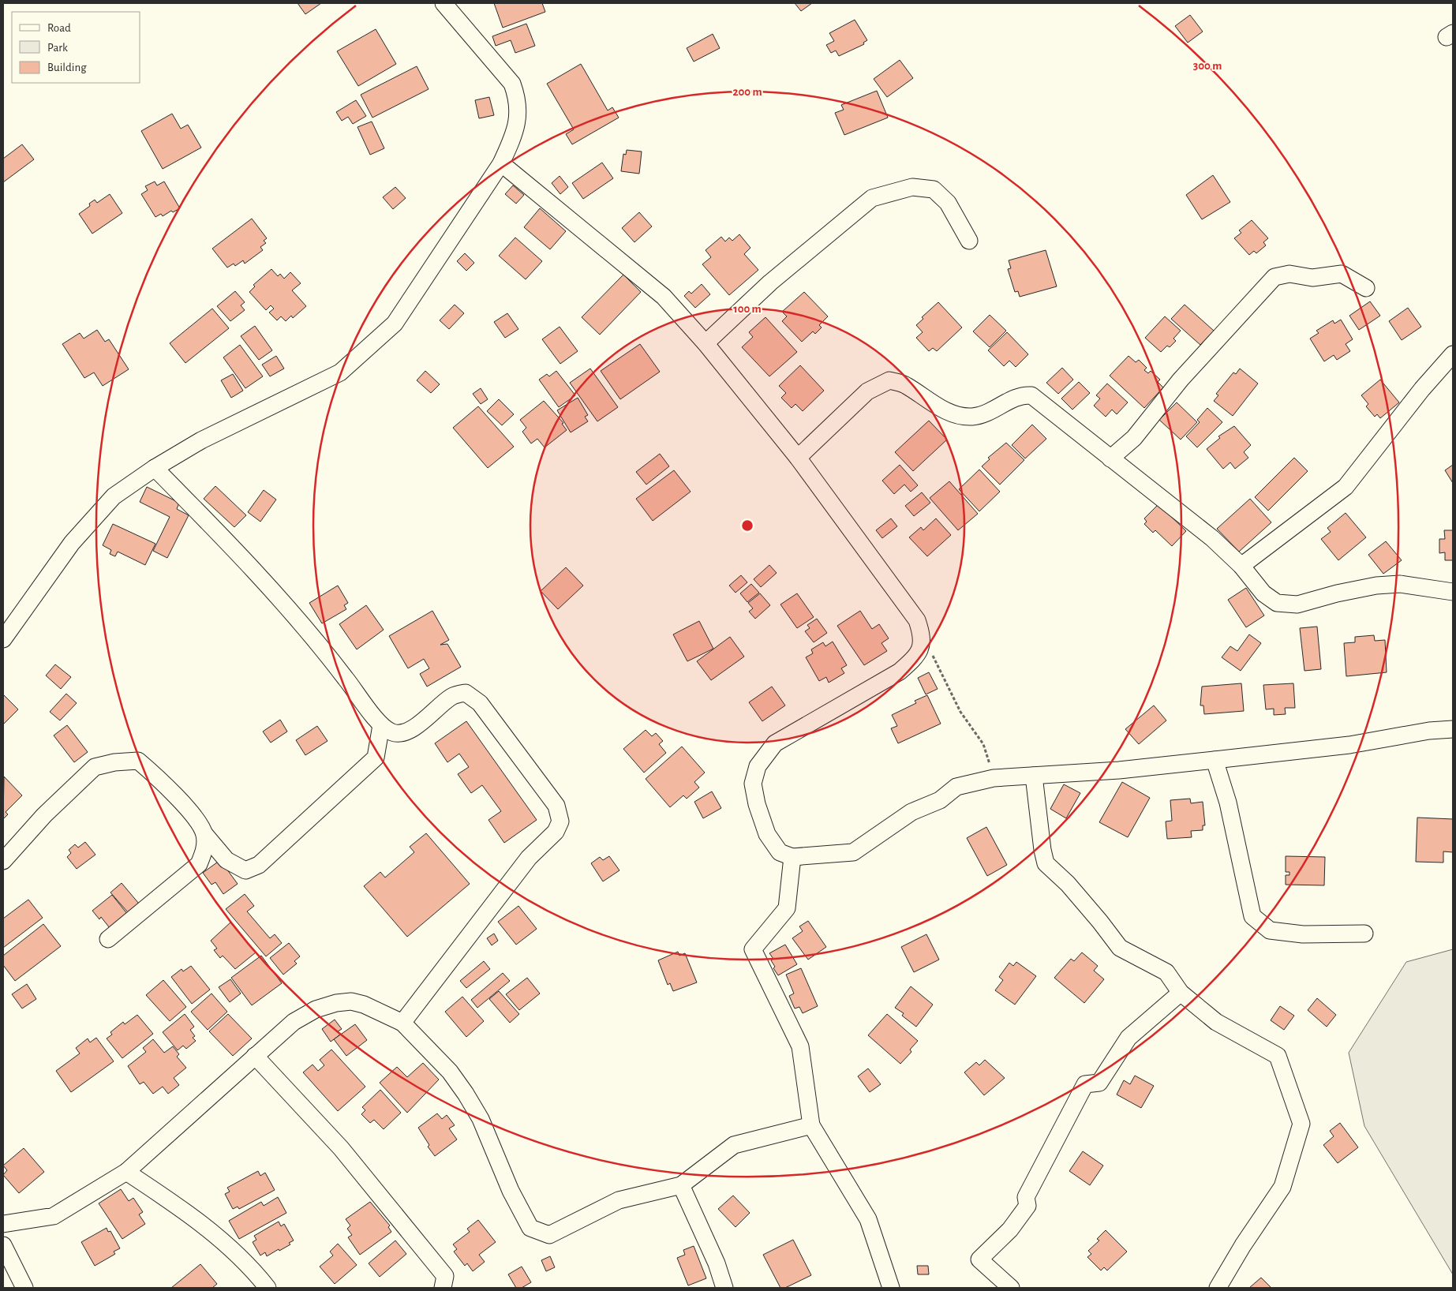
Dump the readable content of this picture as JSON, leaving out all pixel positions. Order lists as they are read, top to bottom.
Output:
{
  "legend": ["Road", "Park", "Building"],
  "rings": ["300 m", "200 m", "100 m"]
}
